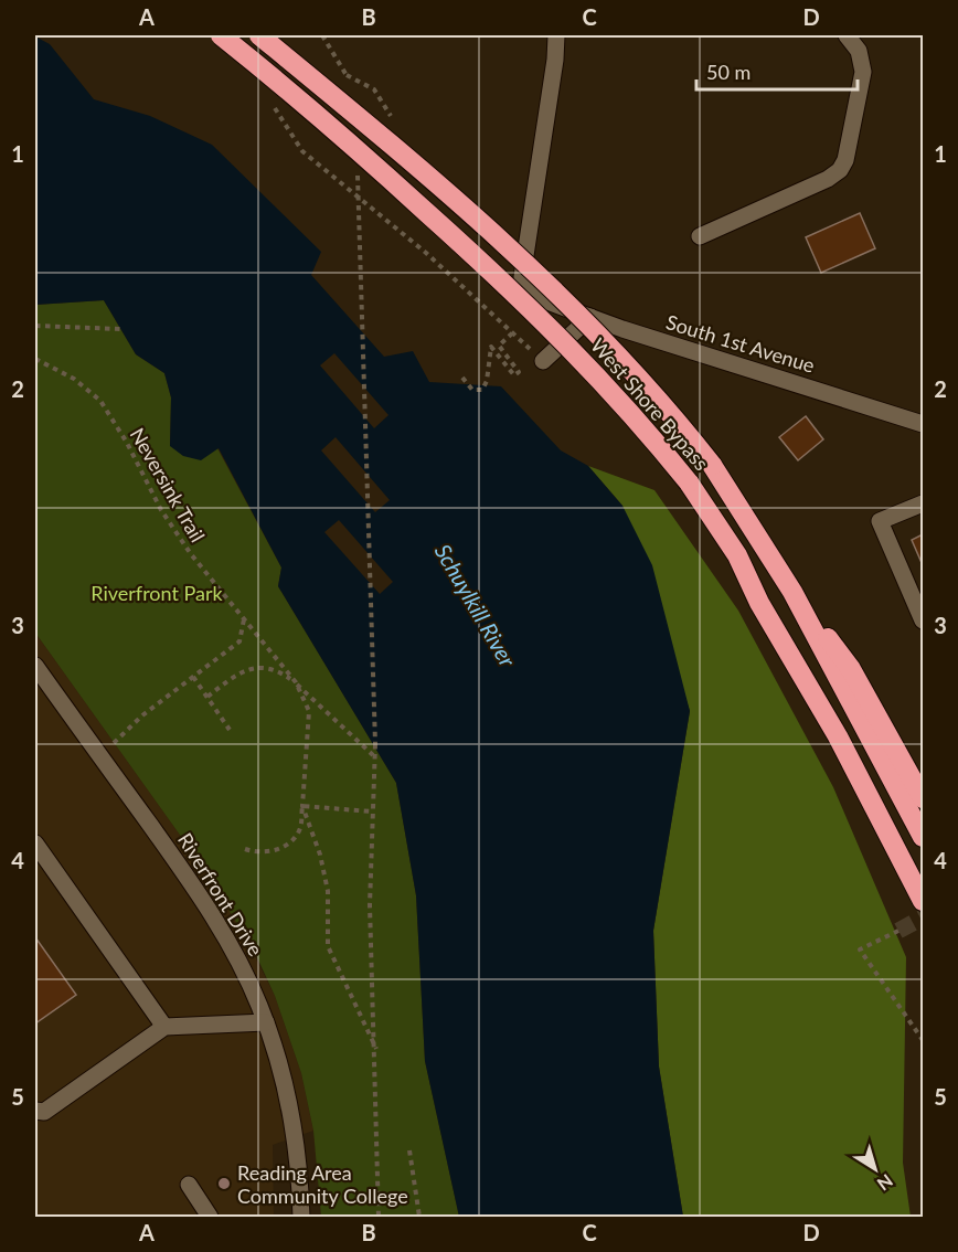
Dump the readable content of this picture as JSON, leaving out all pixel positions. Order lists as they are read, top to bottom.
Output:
{
  "streets": {
    "highway": ["West Shore Bypass"],
    "street": ["South 1st Avenue", "Riverfront Drive"],
    "path": ["Neversink Trail"]
  },
  "water": ["Schuylkill River"],
  "parks": ["Riverfront Park"],
  "places": ["Reading Area Community College"],
  "scale_bar": "50 m",
  "north": "bottom right",
  "grid": {
    "columns": [
      "A",
      "B",
      "C",
      "D"
    ],
    "rows": [
      "1",
      "2",
      "3",
      "4",
      "5"
    ]
  }
}
